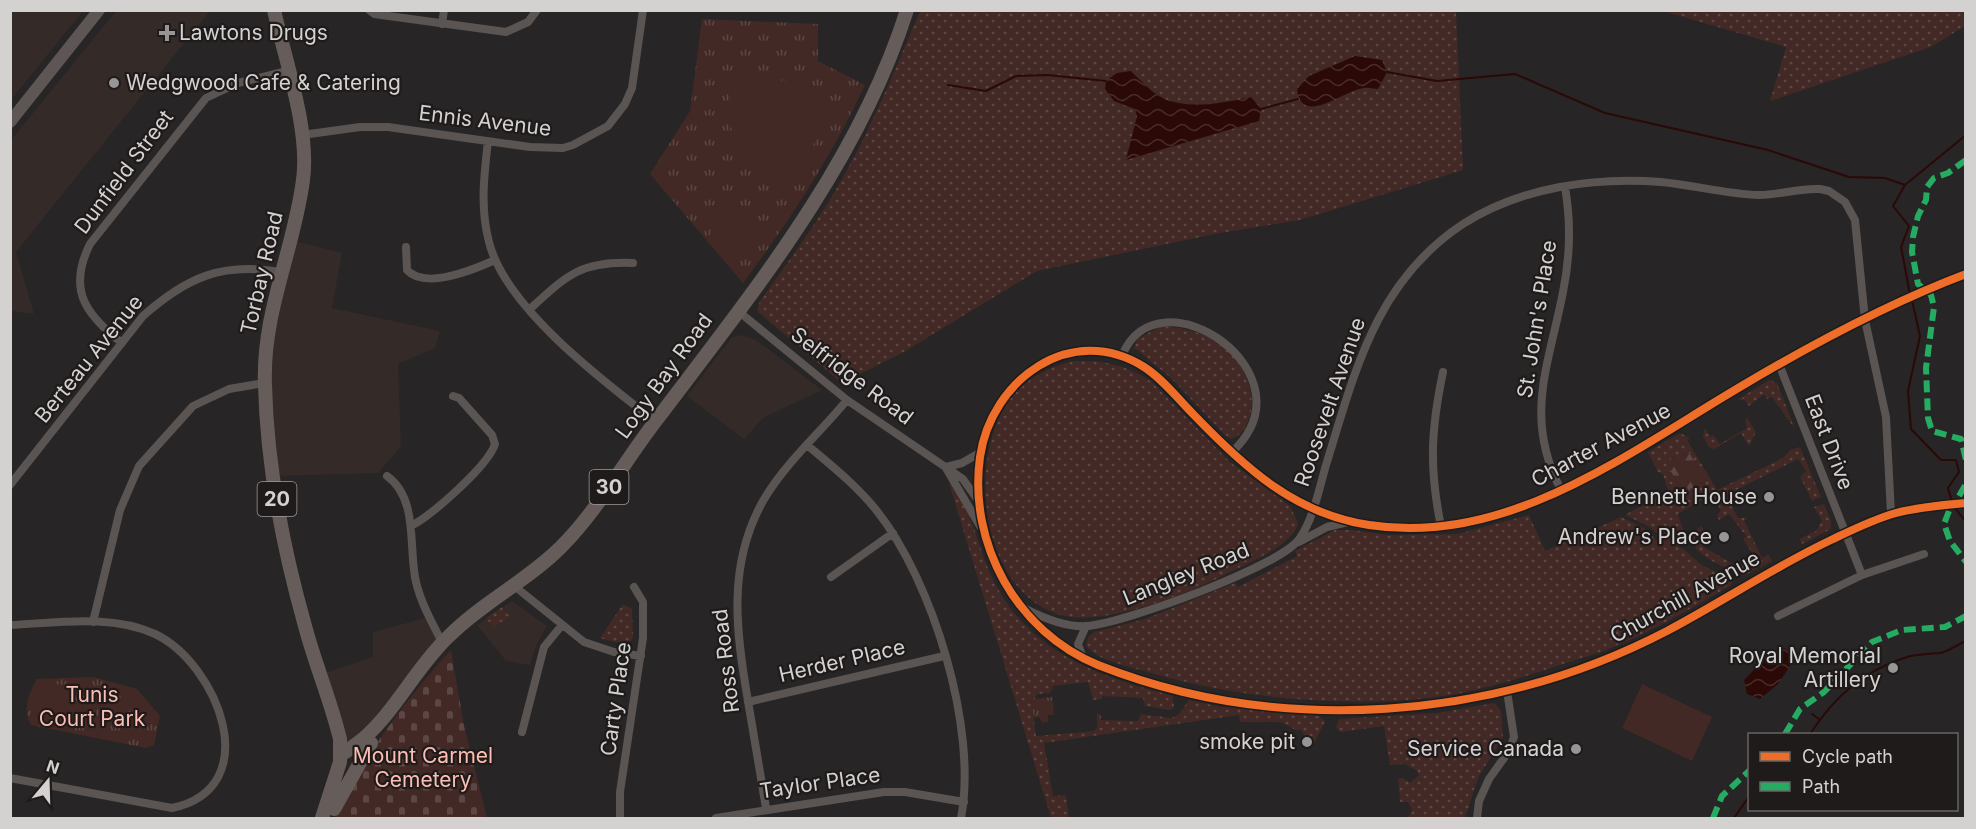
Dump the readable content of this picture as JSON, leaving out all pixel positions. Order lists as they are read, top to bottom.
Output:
{
  "streets": {
    "main road": [
      "Torbay Road",
      "Logy Bay Road",
      "30",
      "20"
    ],
    "street": [
      "Ennis Avenue",
      "Dunfield Street",
      "St. John's Place",
      "Berteau Avenue",
      "Selfridge Road",
      "Roosevelt Avenue",
      "East Drive",
      "Charter Avenue",
      "Langley Road",
      "Churchill Avenue",
      "Ross Road",
      "Herder Place",
      "Carty Place",
      "Taylor Place"
    ]
  },
  "crossings": [
    ["Ennis Avenue", "Torbay Road"],
    ["Dunfield Street", "Torbay Road"],
    ["Dunfield Street", "Berteau Avenue"],
    ["Torbay Road", "Berteau Avenue"],
    ["Torbay Road", "Logy Bay Road"],
    ["St. John's Place", "Roosevelt Avenue"],
    ["St. John's Place", "Charter Avenue"],
    ["Logy Bay Road", "Selfridge Road"],
    ["Selfridge Road", "Charter Avenue"],
    ["Selfridge Road", "Churchill Avenue"],
    ["Selfridge Road", "Ross Road"],
    ["Roosevelt Avenue", "Charter Avenue"],
    ["Roosevelt Avenue", "Churchill Avenue"],
    ["East Drive", "Charter Avenue"],
    ["East Drive", "Churchill Avenue"],
    ["Charter Avenue", "Langley Road"],
    ["Charter Avenue", "Churchill Avenue"],
    ["Langley Road", "Churchill Avenue"],
    ["Ross Road", "Herder Place"],
    ["Ross Road", "Taylor Place"]
  ],
  "parks": ["Tunis Court Park", "Mount Carmel Cemetery"],
  "places": {
    "health": ["Lawtons Drugs"],
    "other": [
      "Wedgwood Cafe & Catering",
      "Bennett House",
      "Andrew's Place",
      "Royal Memorial Artillery",
      "smoke pit",
      "Service Canada"
    ]
  },
  "legend": ["Cycle path", "Path"],
  "north": "top"
}
